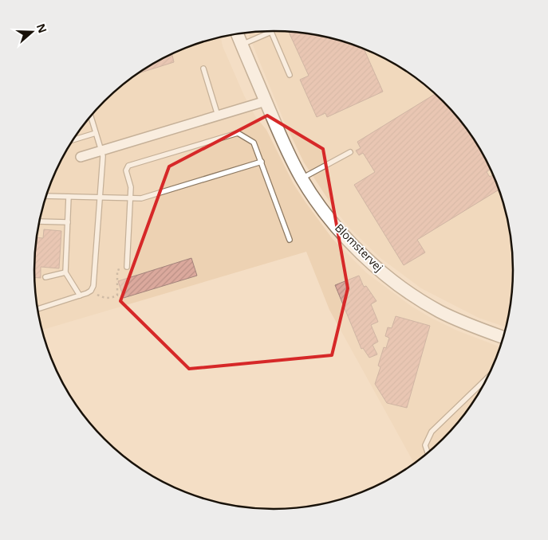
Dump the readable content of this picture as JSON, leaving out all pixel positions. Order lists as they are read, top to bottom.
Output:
{
  "streets": {
    "street": ["Blomstervej"]
  },
  "north": "right"
}
